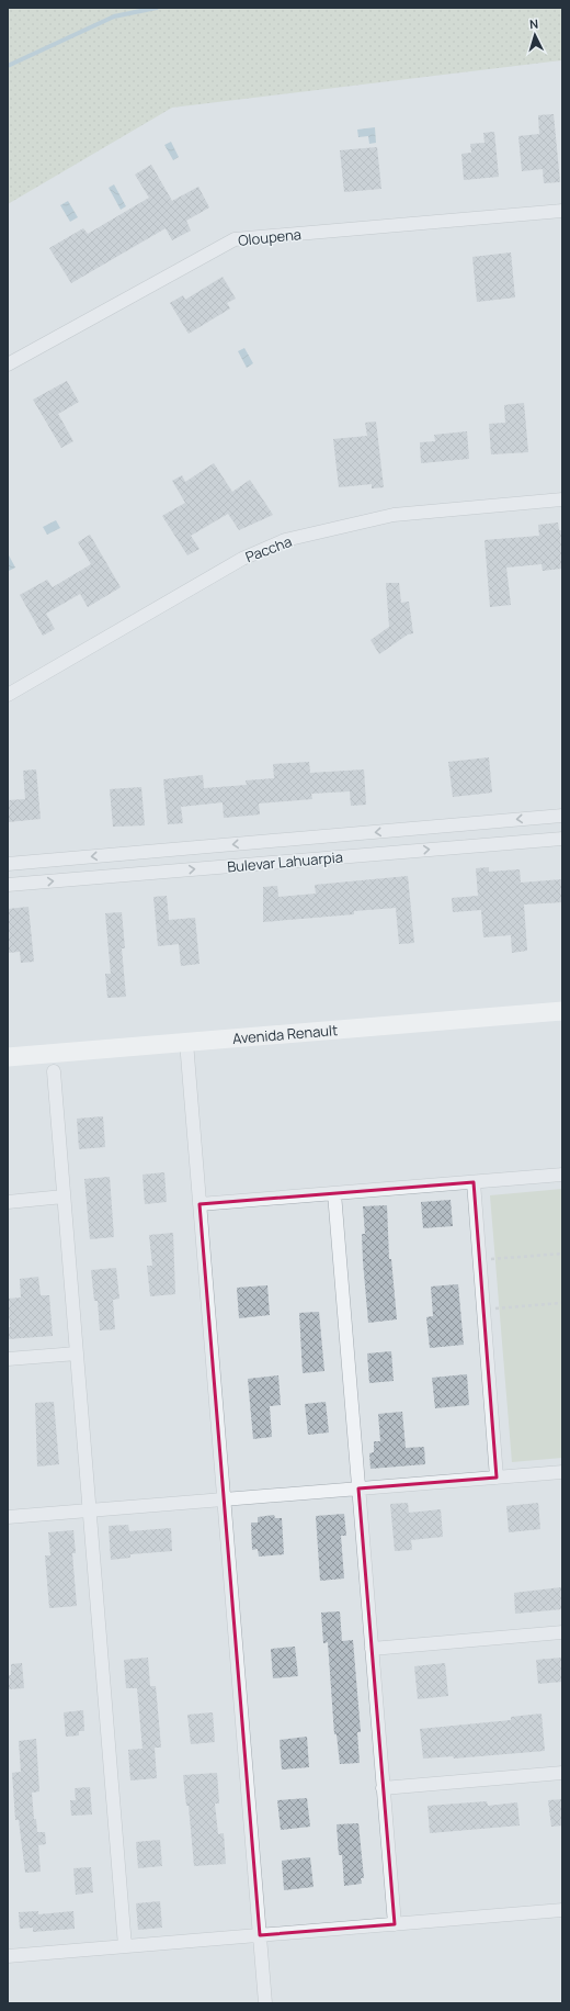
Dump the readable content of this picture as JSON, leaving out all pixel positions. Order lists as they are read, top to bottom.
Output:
{
  "streets": {
    "street": [
      "Oloupena",
      "Paccha",
      "Bulevar Lahuarpia",
      "Avenida Renault"
    ]
  },
  "north": "top"
}
